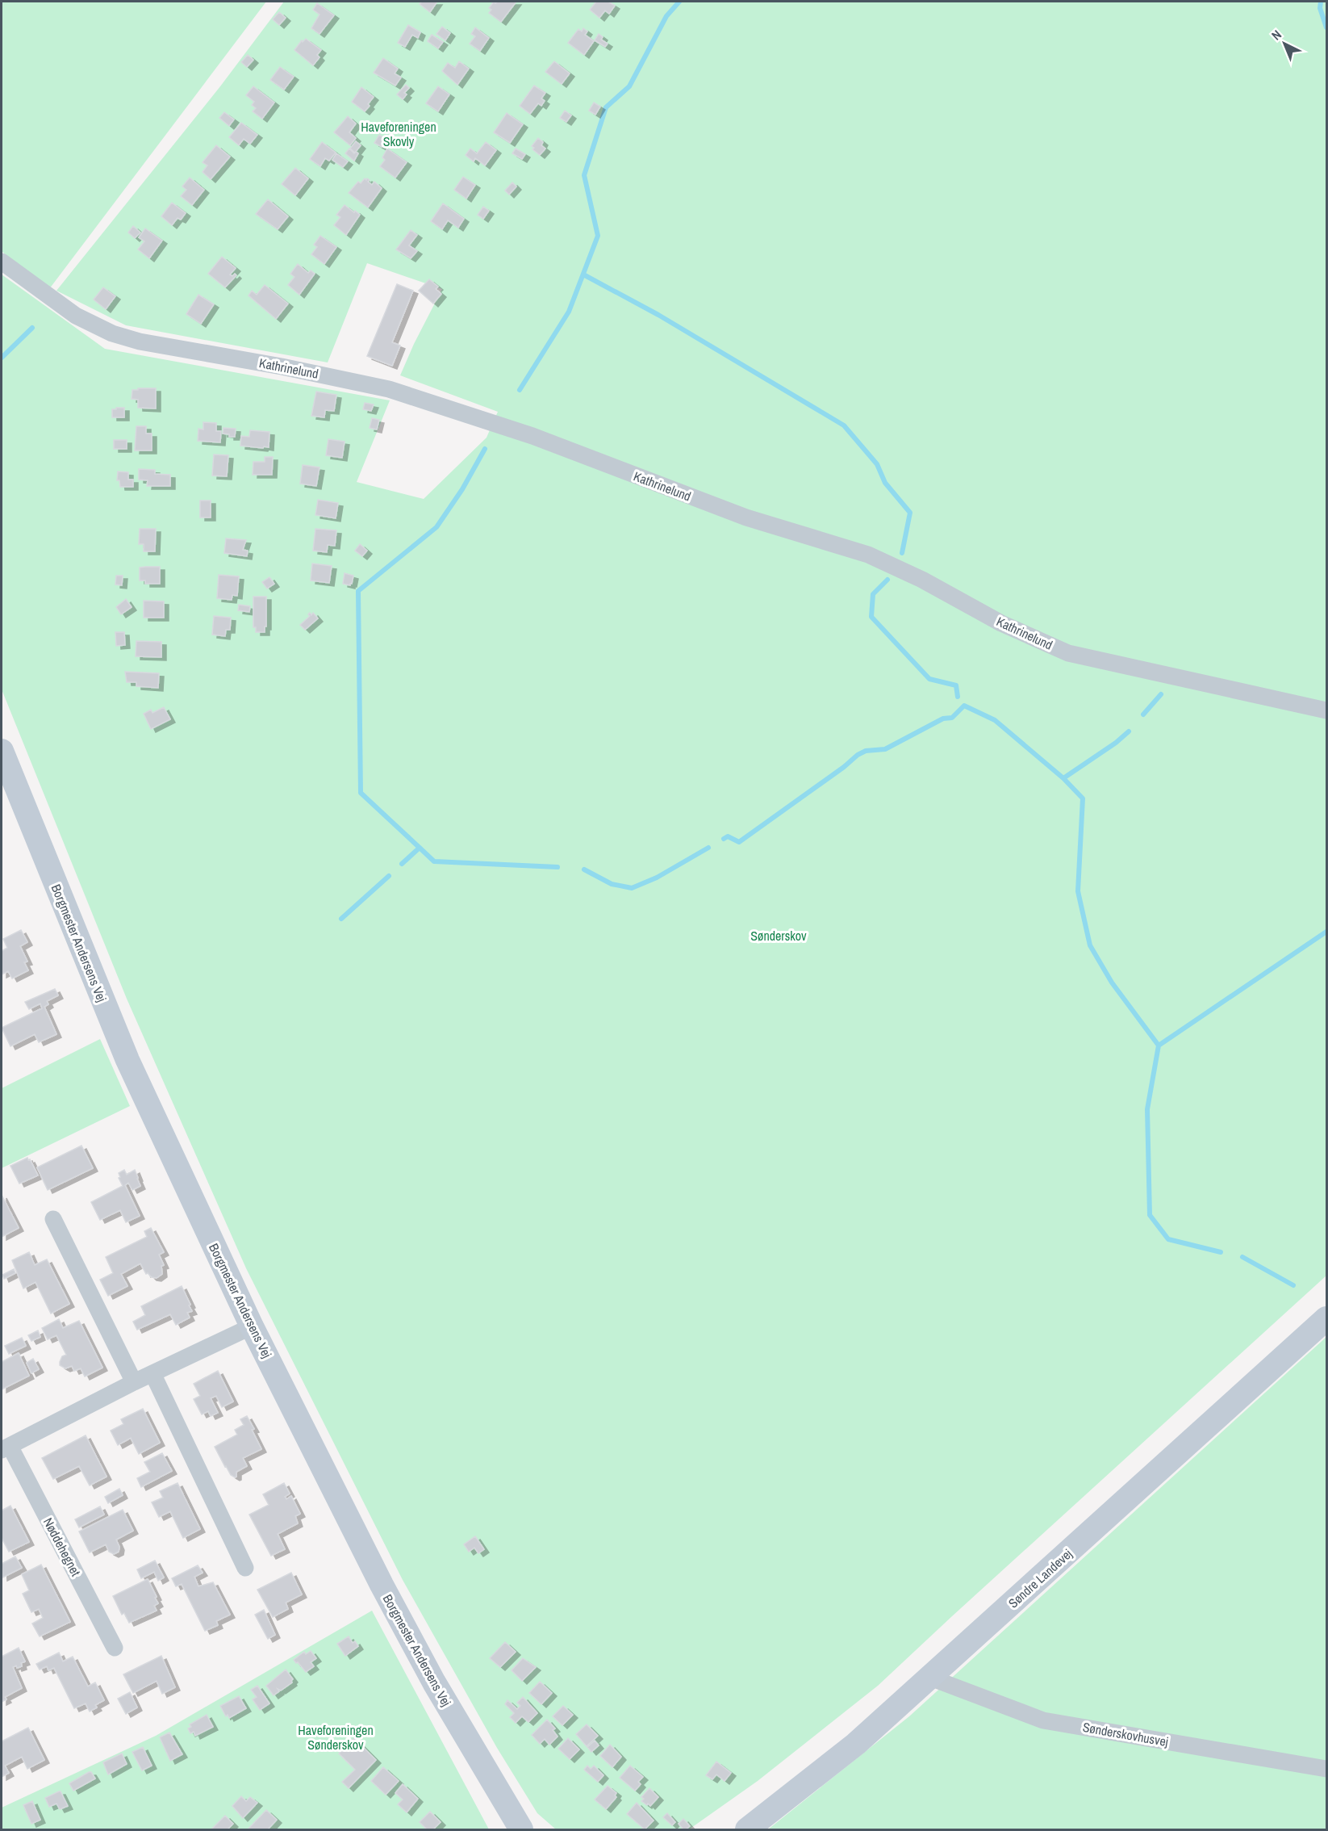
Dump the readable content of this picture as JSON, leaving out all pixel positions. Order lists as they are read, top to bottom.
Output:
{
  "streets": {
    "street": [
      "Kathrinelund",
      "Borgmester Andersens Vej",
      "Nøddehegnet",
      "Søndre Landevej",
      "Sønderskovhusvej"
    ]
  },
  "crossings": [
    ["Borgmester Andersens Vej", "Nøddehegnet"],
    ["Søndre Landevej", "Sønderskovhusvej"]
  ],
  "parks": ["Haveforeningen Skovly", "Sønderskov", "Haveforeningen Sønderskov"],
  "north": "top left"
}
